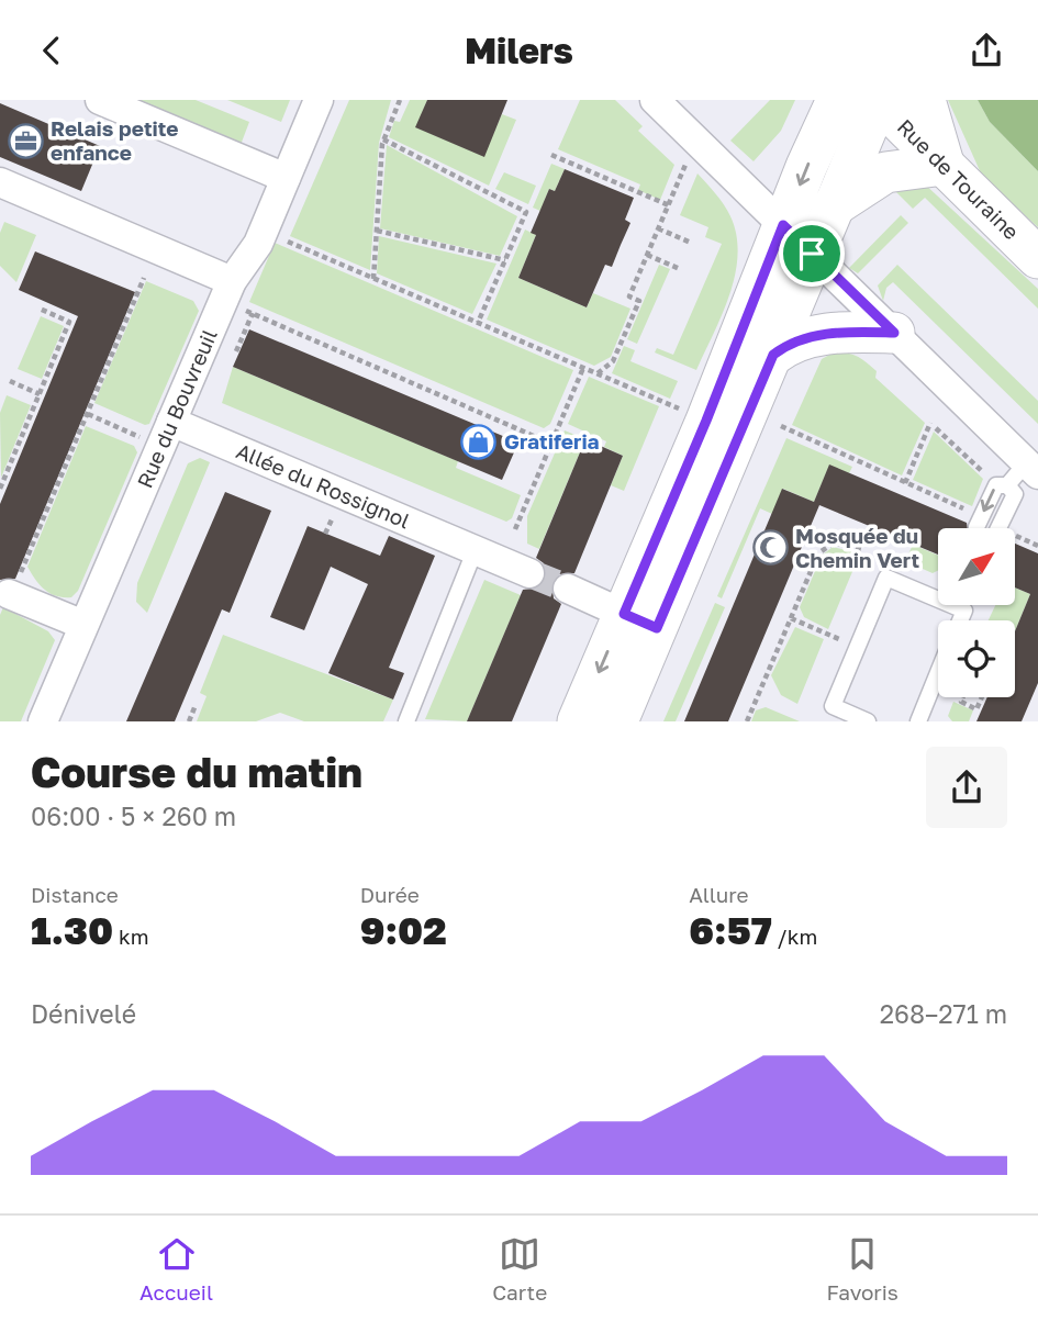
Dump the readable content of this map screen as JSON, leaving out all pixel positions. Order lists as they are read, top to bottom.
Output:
{
  "streets": {
    "street": ["Rue de Touraine", "Rue du Bouvreuil", "Allée du Rossignol"]
  },
  "crossings": [
    ["Rue du Bouvreuil", "Allée du Rossignol"]
  ],
  "places": {
    "office": ["Relais petite enfance"],
    "shop": ["Gratiferia"],
    "mosque": ["Mosquée du Chemin Vert"]
  },
  "north": "top right",
  "page": {
    "header": "Milers",
    "heading": ["Course du matin", "06:00 · 5 × 260 m"],
    "stats": [
      ["Distance", "1.30 km"],
      ["Durée", "9:02"],
      ["Allure", "6:57 /km"]
    ],
    "chart": ["Dénivelé", "268–271 m"],
    "tabs": ["Accueil", "Carte", "Favoris"]
  }
}
